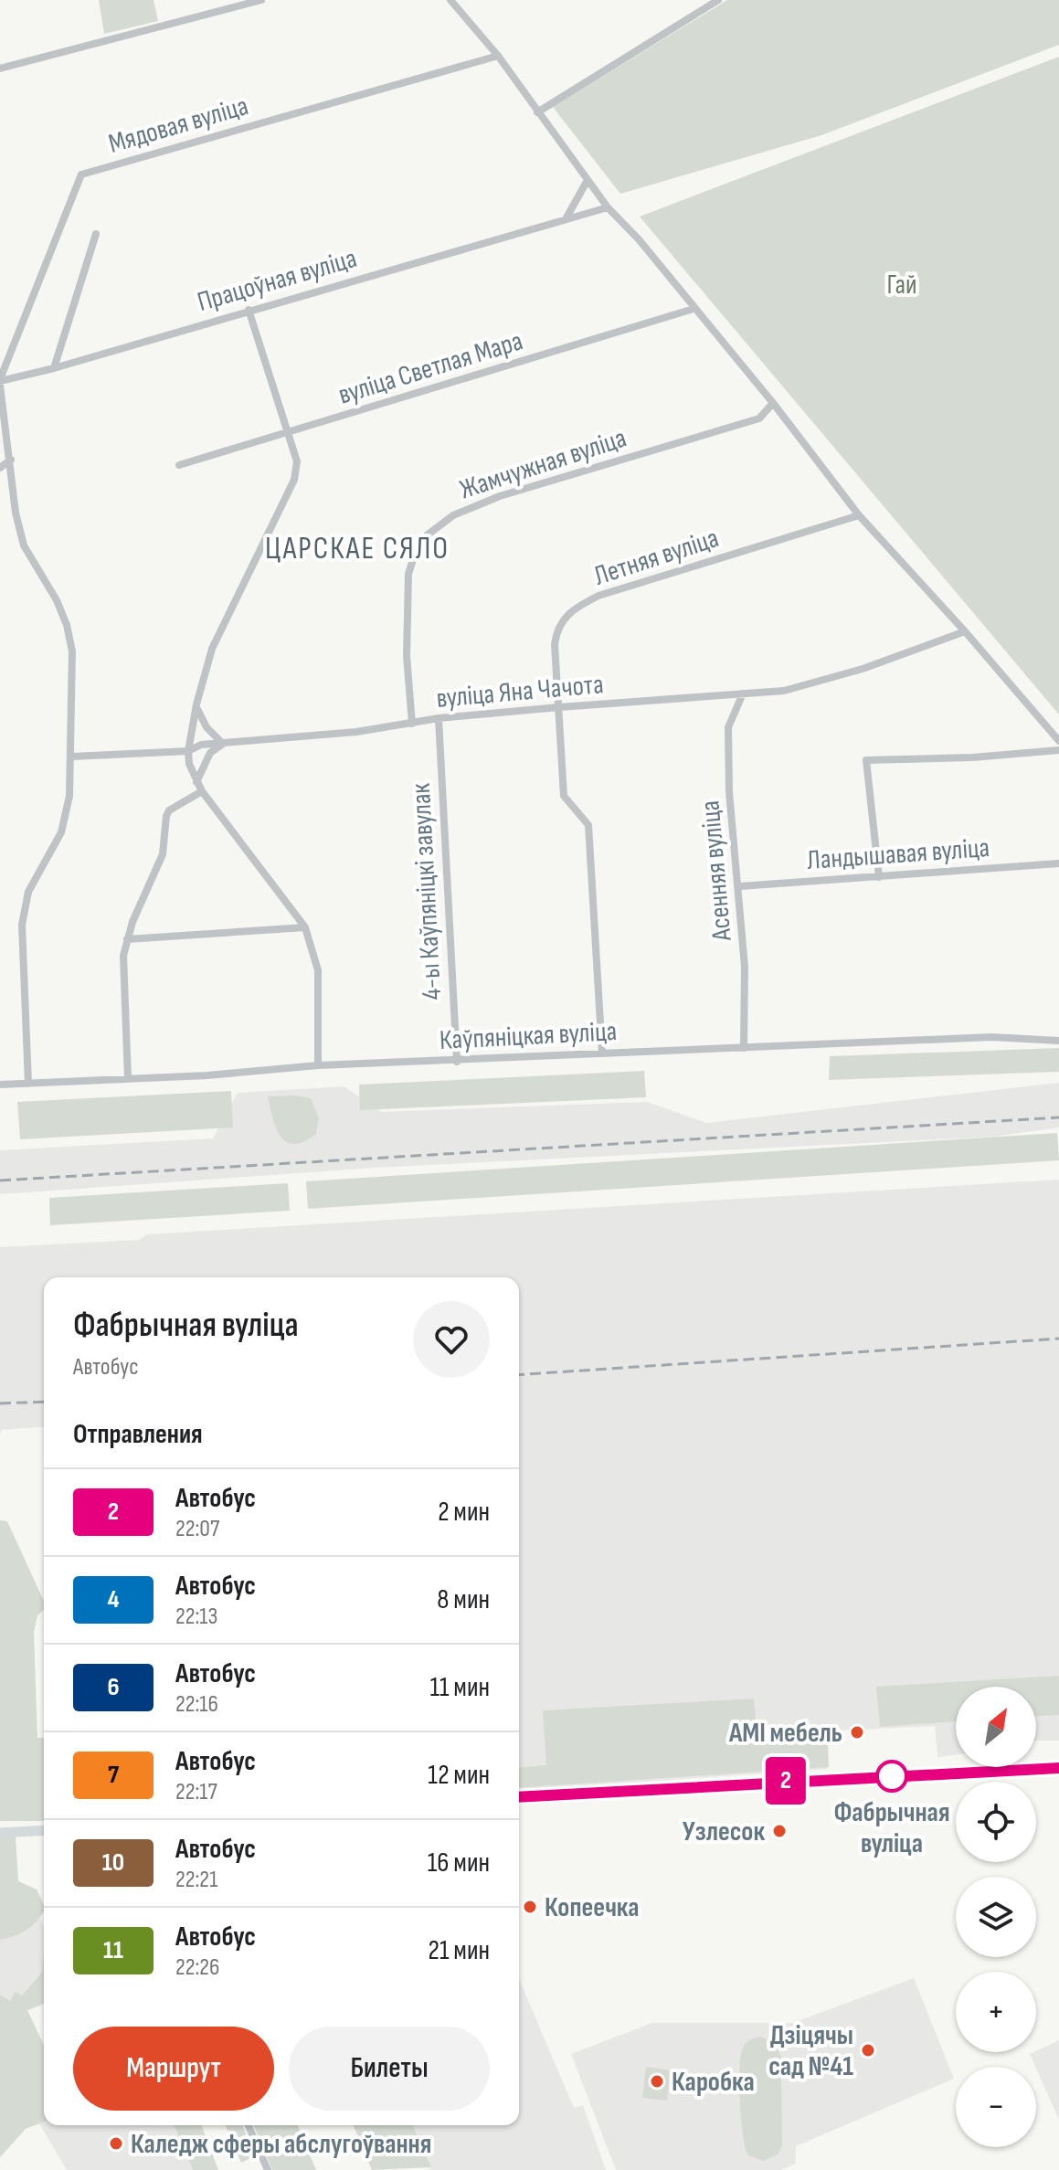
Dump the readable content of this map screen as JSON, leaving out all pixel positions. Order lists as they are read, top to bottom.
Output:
{
  "streets": {
    "street": [
      "Мядовая вуліца",
      "Працоўная вуліца",
      "вуліца Светлая Мара",
      "Жамчужная вуліца",
      "Летняя вуліца",
      "вуліца Яна Чачота",
      "Ландышавая вуліца",
      "Асенняя вуліца",
      "4-ы Каўпяніцкі завулак",
      "Каўпяніцкая вуліца"
    ]
  },
  "crossings": [
    ["Мядовая вуліца", "Працоўная вуліца"],
    ["Жамчужная вуліца", "вуліца Яна Чачота"],
    ["Летняя вуліца", "вуліца Яна Чачота"],
    ["Летняя вуліца", "Каўпяніцкая вуліца"],
    ["вуліца Яна Чачота", "Асенняя вуліца"],
    ["вуліца Яна Чачота", "4-ы Каўпяніцкі завулак"],
    ["Ландышавая вуліца", "Асенняя вуліца"],
    ["Асенняя вуліца", "Каўпяніцкая вуліца"],
    ["4-ы Каўпяніцкі завулак", "Каўпяніцкая вуліца"]
  ],
  "districts": ["ЦАРСКАЕ СЯЛО"],
  "parks": ["Гай"],
  "places": [
    "AMI мебель",
    "Фабрычная вуліца",
    "Узлесок",
    "Копеечка",
    "Дзіцячы сад №41",
    "Каробка",
    "Каледж сферы абслугоўвання"
  ],
  "lines": ["bus line 2"],
  "north": "top right",
  "page": {
    "on_map": "2",
    "heading": [
      ["Фабрычная вуліца", "Автобус"],
      "Отправления"
    ],
    "list": [
      {
        "mark": "2",
        "name": "Автобус",
        "note": "22:07",
        "value": "2 мин"
      },
      {
        "mark": "4",
        "name": "Автобус",
        "note": "22:13",
        "value": "8 мин"
      },
      {
        "mark": "6",
        "name": "Автобус",
        "note": "22:16",
        "value": "11 мин"
      },
      {
        "mark": "7",
        "name": "Автобус",
        "note": "22:17",
        "value": "12 мин"
      },
      {
        "mark": "10",
        "name": "Автобус",
        "note": "22:21",
        "value": "16 мин"
      },
      {
        "mark": "11",
        "name": "Автобус",
        "note": "22:26",
        "value": "21 мин"
      }
    ],
    "map_buttons": ["+", "−"],
    "buttons": ["Маршрут", "Билеты"]
  }
}
